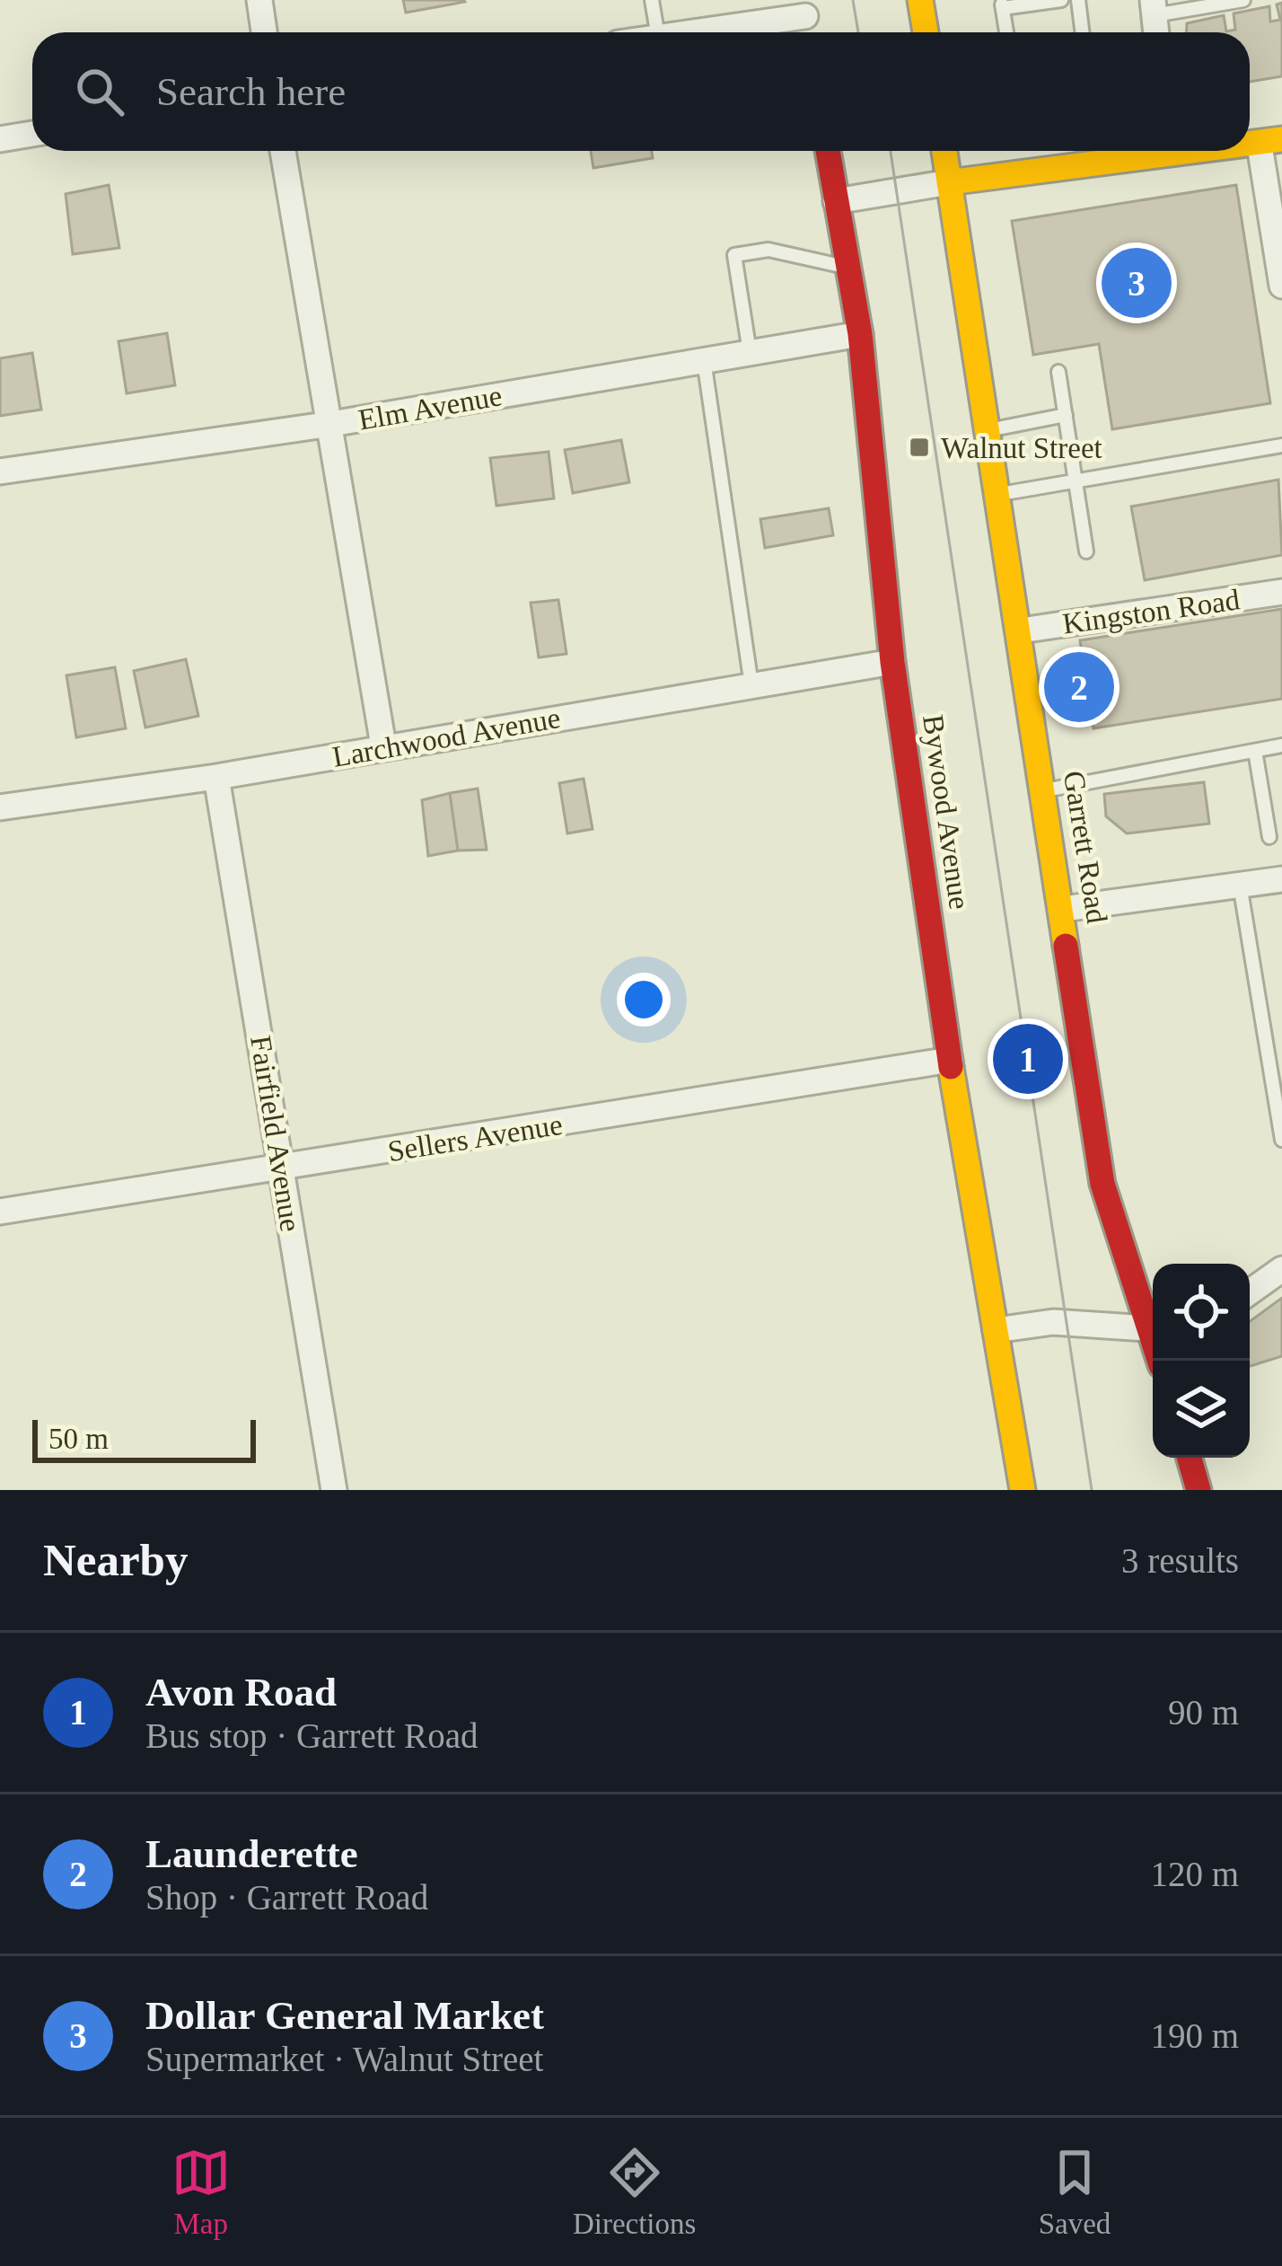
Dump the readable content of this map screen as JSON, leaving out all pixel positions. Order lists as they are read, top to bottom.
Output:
{
  "streets": {
    "street": [
      "Elm Avenue",
      "Kingston Road",
      "Larchwood Avenue",
      "Bywood Avenue",
      "Garrett Road",
      "Fairfield Avenue",
      "Sellers Avenue"
    ]
  },
  "crossings": [
    ["Elm Avenue", "Bywood Avenue"],
    ["Kingston Road", "Garrett Road"],
    ["Larchwood Avenue", "Bywood Avenue"],
    ["Larchwood Avenue", "Fairfield Avenue"],
    ["Bywood Avenue", "Sellers Avenue"],
    ["Fairfield Avenue", "Sellers Avenue"]
  ],
  "places": {
    "transit": ["Walnut Street"]
  },
  "scale_bar": "50 m",
  "page": {
    "search": "Search here",
    "pins": ["3", "2", "1"],
    "scale": "50 m",
    "heading": ["Nearby", "3 results"],
    "list": [
      {
        "mark": "1",
        "name": "Avon Road",
        "note": "Bus stop · Garrett Road",
        "value": "90 m"
      },
      {
        "mark": "2",
        "name": "Launderette",
        "note": "Shop · Garrett Road",
        "value": "120 m"
      },
      {
        "mark": "3",
        "name": "Dollar General Market",
        "note": "Supermarket · Walnut Street",
        "value": "190 m"
      }
    ],
    "nav": ["Map", "Directions", "Saved"]
  }
}
